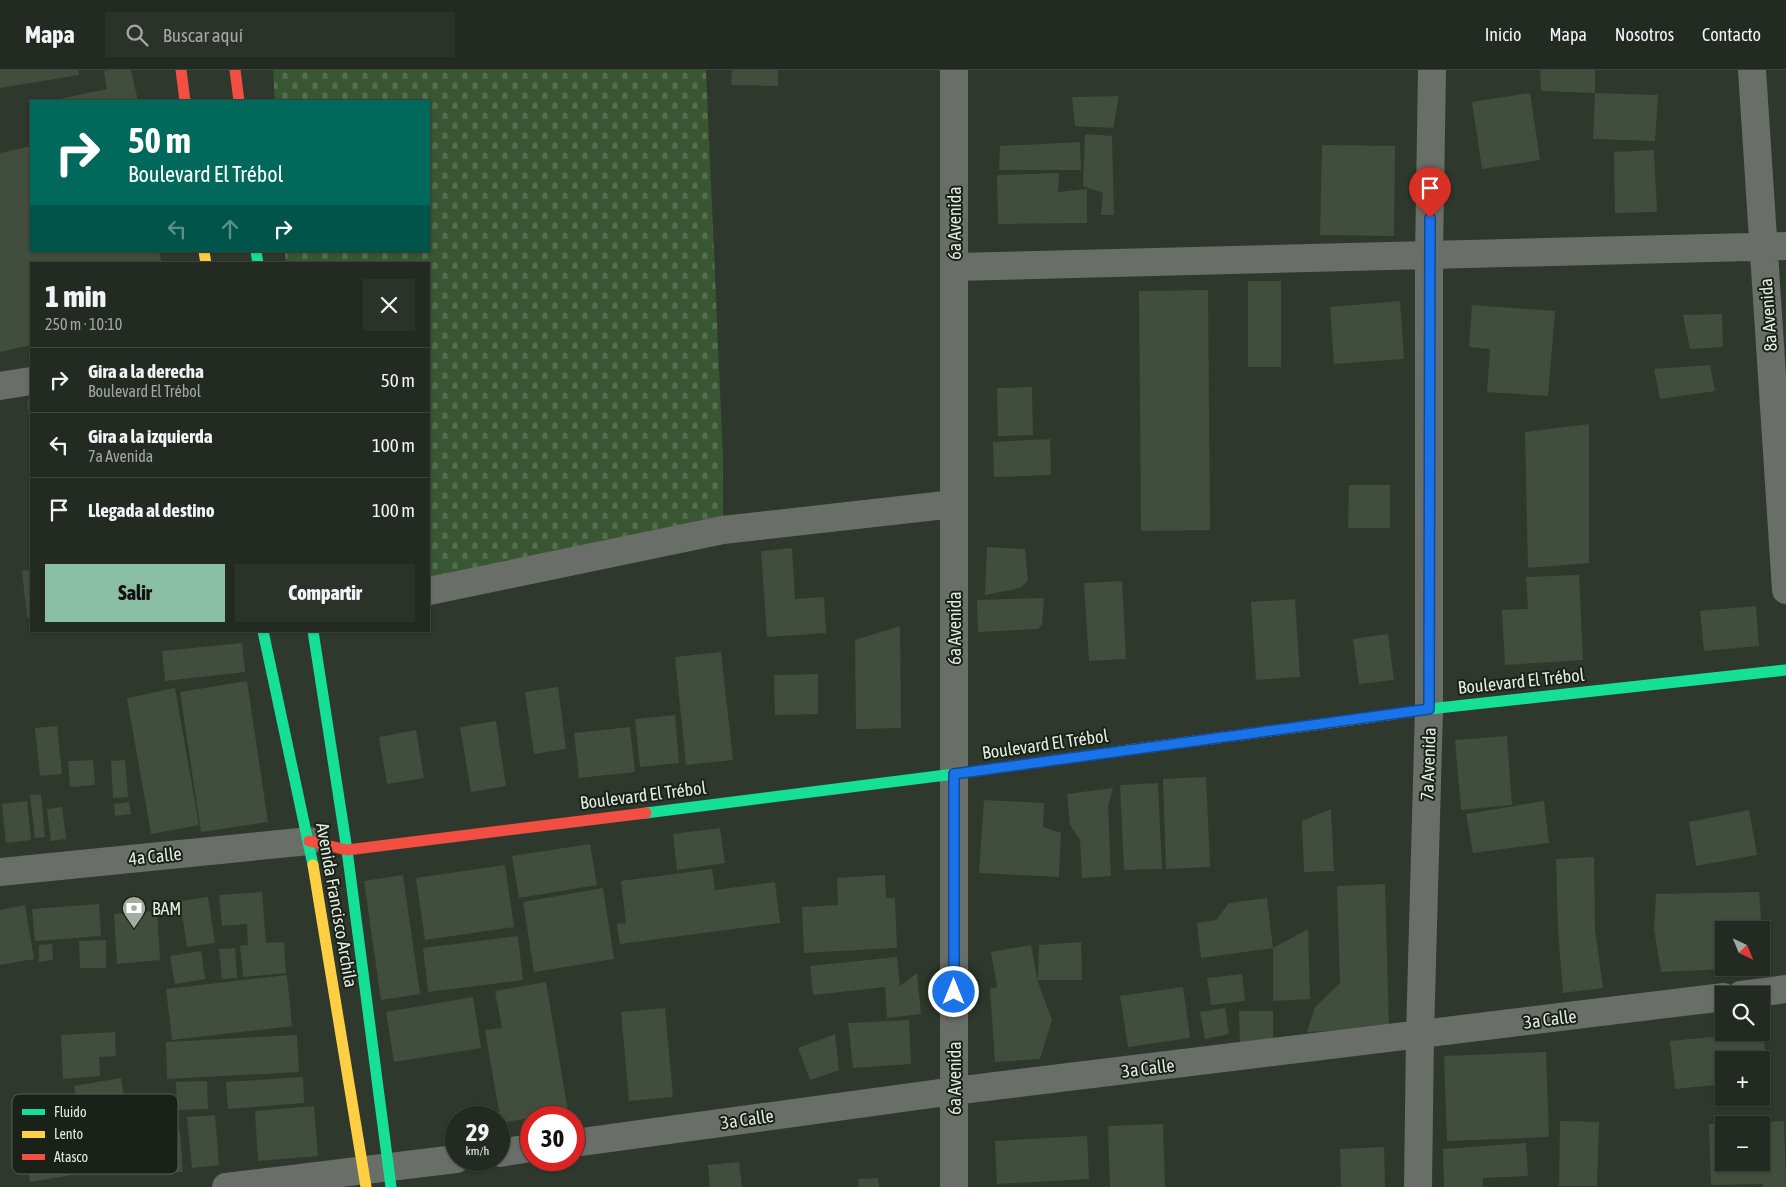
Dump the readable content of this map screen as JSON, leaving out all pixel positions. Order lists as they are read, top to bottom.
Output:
{
  "streets": {
    "main road": ["Boulevard El Trébol", "Avenida Francisco Archila"],
    "street": [
      "6a Avenida",
      "8a Avenida",
      "7a Avenida",
      "4a Calle",
      "3a Calle"
    ]
  },
  "crossings": [
    ["6a Avenida", "Boulevard El Trébol"],
    ["6a Avenida", "3a Calle"],
    ["Boulevard El Trébol", "7a Avenida"],
    ["Boulevard El Trébol", "4a Calle"],
    ["Boulevard El Trébol", "Avenida Francisco Archila"],
    ["7a Avenida", "3a Calle"],
    ["4a Calle", "Avenida Francisco Archila"]
  ],
  "places": {
    "bank": ["BAM"]
  },
  "legend": ["Fluido", "Lento", "Atasco"],
  "north": "bottom right",
  "page": {
    "header": "Mapa",
    "search": "Buscar aquí",
    "nav": [
      "Inicio",
      "Mapa",
      "Nosotros",
      "Contacto"
    ],
    "turn": ["50 m", "Boulevard El Trébol"],
    "heading": ["1 min", "250 m · 10:10"],
    "list": [
      {
        "name": "Gira a la derecha",
        "note": "Boulevard El Trébol",
        "value": "50 m"
      },
      {
        "name": "Gira a la izquierda",
        "note": "7a Avenida",
        "value": "100 m"
      },
      {
        "name": "Llegada al destino",
        "value": "100 m"
      }
    ],
    "buttons": ["Salir", "Compartir"],
    "map_buttons": ["+", "−"],
    "speed": "29 km/h",
    "limit": "30"
  }
}
